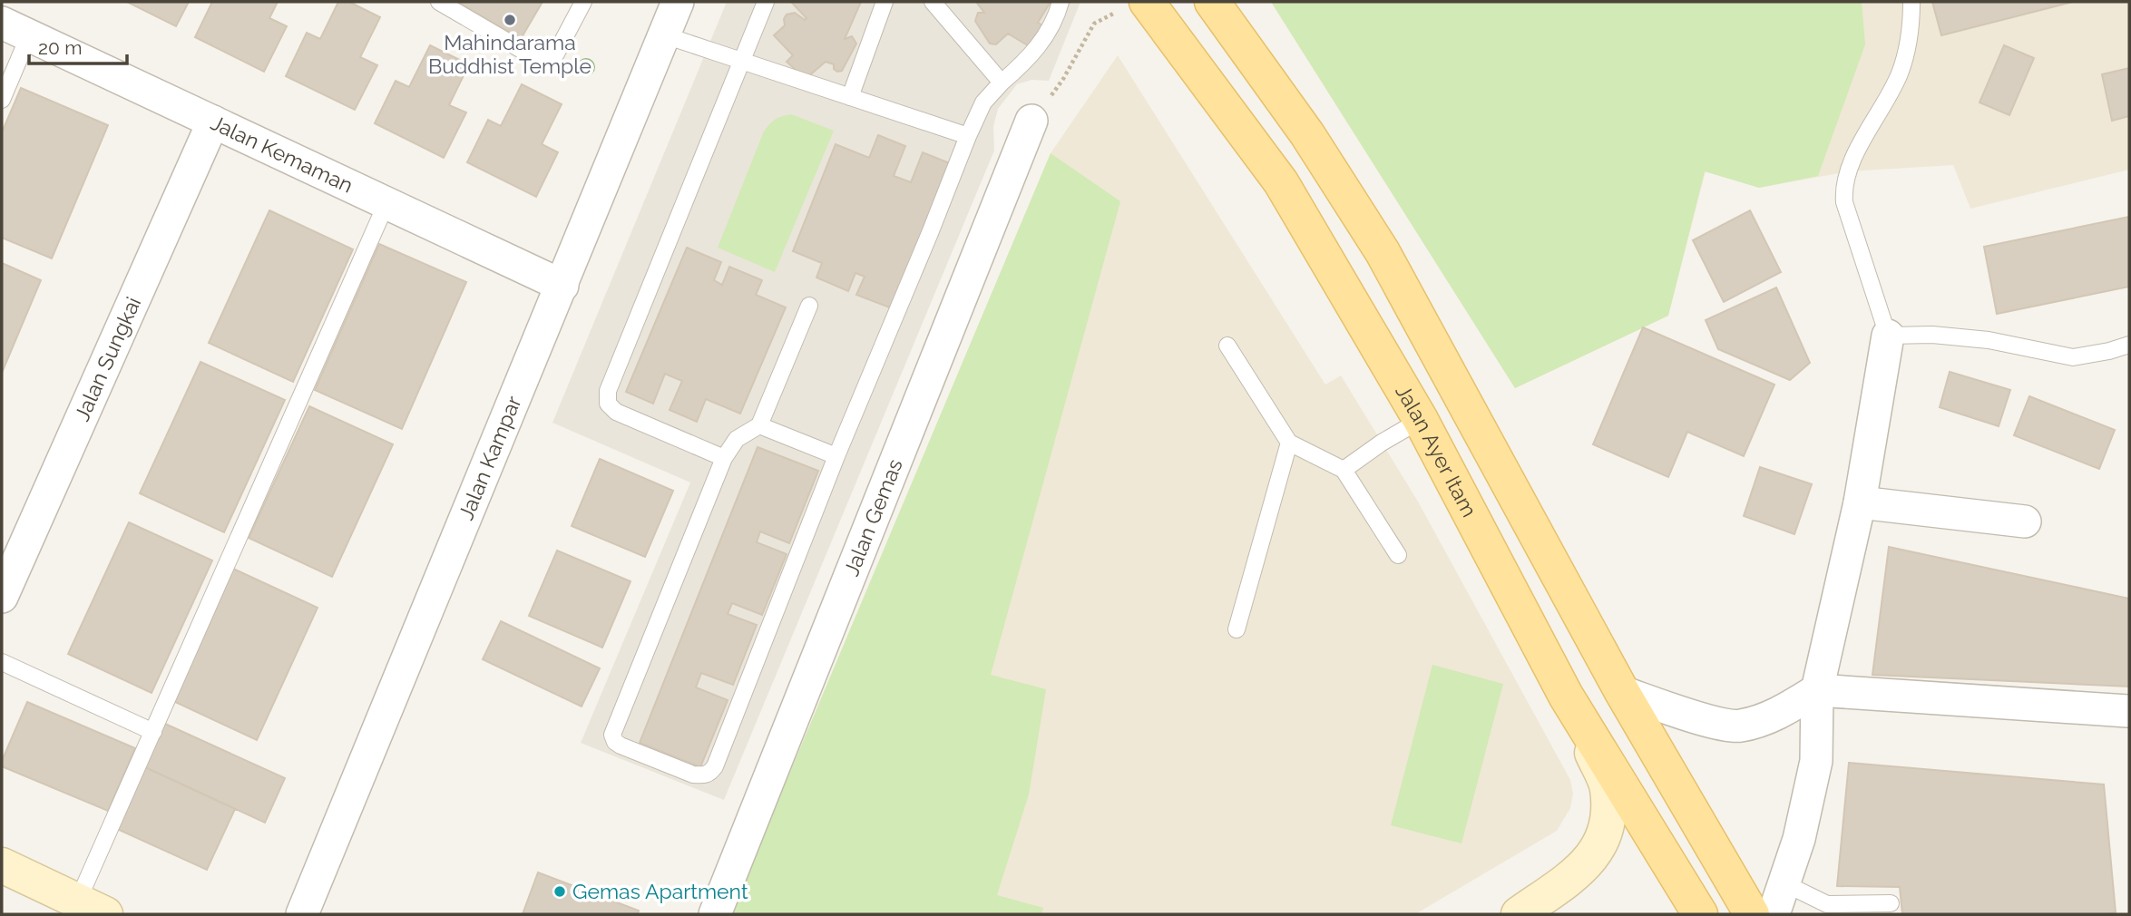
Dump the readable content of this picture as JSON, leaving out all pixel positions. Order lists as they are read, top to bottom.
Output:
{
  "streets": {
    "main road": ["Jalan Ayer Itam"],
    "street": [
      "Jalan Kemaman",
      "Jalan Sungkai",
      "Jalan Kampar",
      "Jalan Gemas"
    ]
  },
  "crossings": [
    ["Jalan Kemaman", "Jalan Sungkai"],
    ["Jalan Kemaman", "Jalan Kampar"]
  ],
  "places": ["Mahindarama Buddhist Temple", "Gemas Apartment"],
  "scale_bar": "20 m"
}
